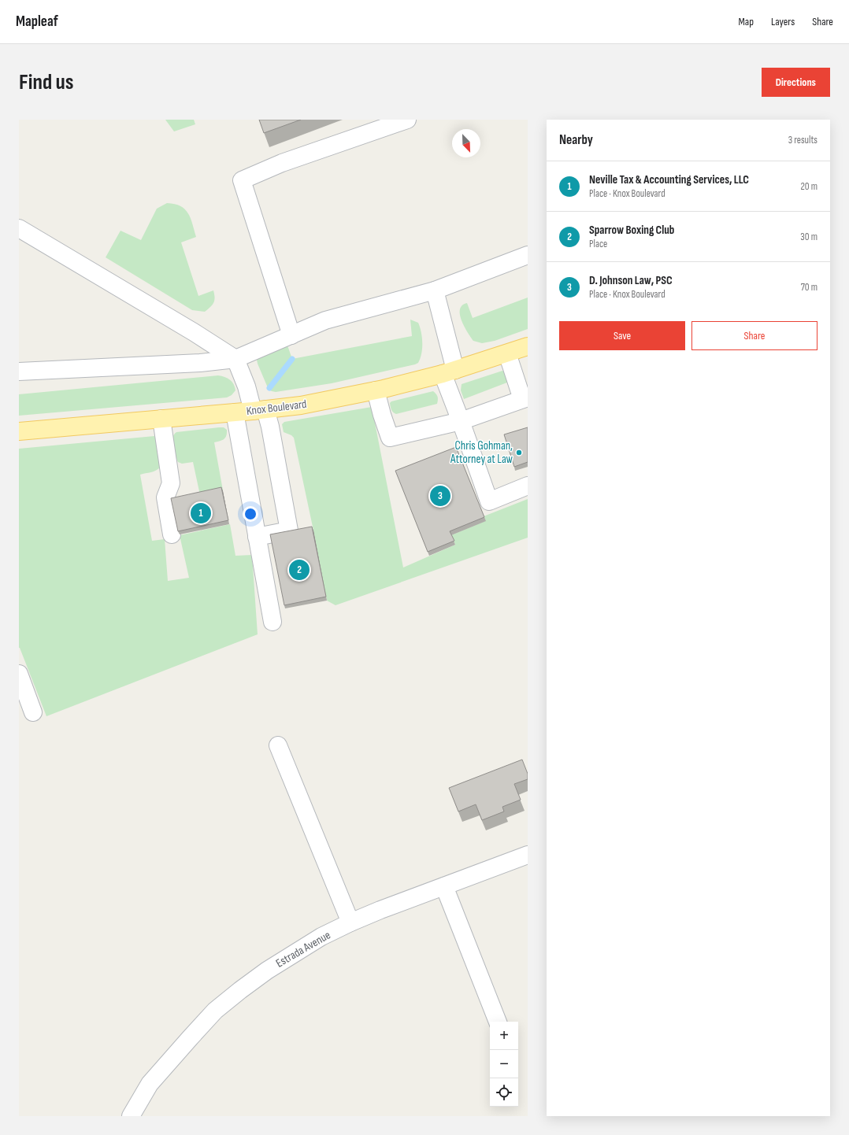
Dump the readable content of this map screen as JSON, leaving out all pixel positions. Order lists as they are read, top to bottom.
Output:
{
  "streets": {
    "main road": ["Knox Boulevard"],
    "street": ["Estrada Avenue"]
  },
  "places": ["Chris Gohman, Attorney at Law"],
  "north": "bottom right",
  "page": {
    "header": "Mapleaf",
    "nav": ["Map", "Layers", "Share"],
    "buttons": [
      "Directions",
      ["Save", "Share"]
    ],
    "title": "Find us",
    "heading": ["Nearby", "3 results"],
    "list": [
      {
        "mark": "1",
        "name": "Neville Tax & Accounting Services, LLC",
        "note": "Place · Knox Boulevard",
        "value": "20 m"
      },
      {
        "mark": "2",
        "name": "Sparrow Boxing Club",
        "note": "Place",
        "value": "30 m"
      },
      {
        "mark": "3",
        "name": "D. Johnson Law, PSC",
        "note": "Place · Knox Boulevard",
        "value": "70 m"
      }
    ],
    "pins": ["3", "1", "2"],
    "map_buttons": ["+", "−"]
  }
}
